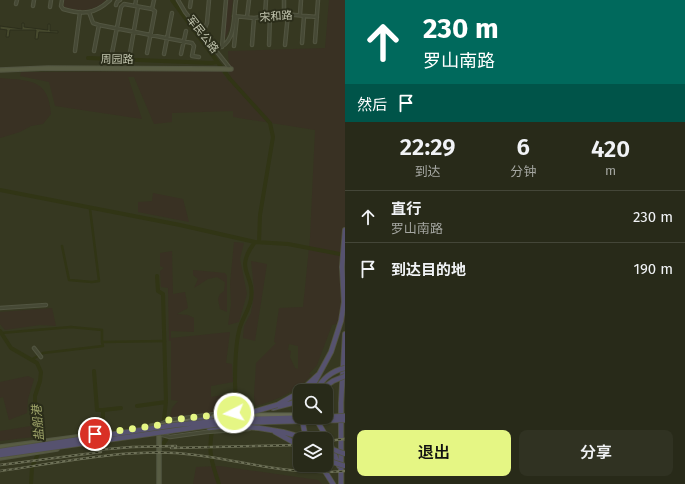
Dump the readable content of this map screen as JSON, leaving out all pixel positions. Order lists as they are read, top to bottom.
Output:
{
  "streets": {
    "main road": ["周园路"],
    "street": ["宋和路", "军民公路"]
  },
  "crossings": [
    ["军民公路", "周园路"]
  ],
  "water": ["盐船港"],
  "page": {
    "turn": ["230 m", "罗山南路"],
    "then": "然后",
    "eta": [
      "22:29",
      "到达",
      "6",
      "分钟",
      "420",
      "m"
    ],
    "list": [
      {
        "name": "直行",
        "note": "罗山南路",
        "value": "230 m"
      },
      {
        "name": "到达目的地",
        "value": "190 m"
      }
    ],
    "buttons": ["退出", "分享"]
  }
}
